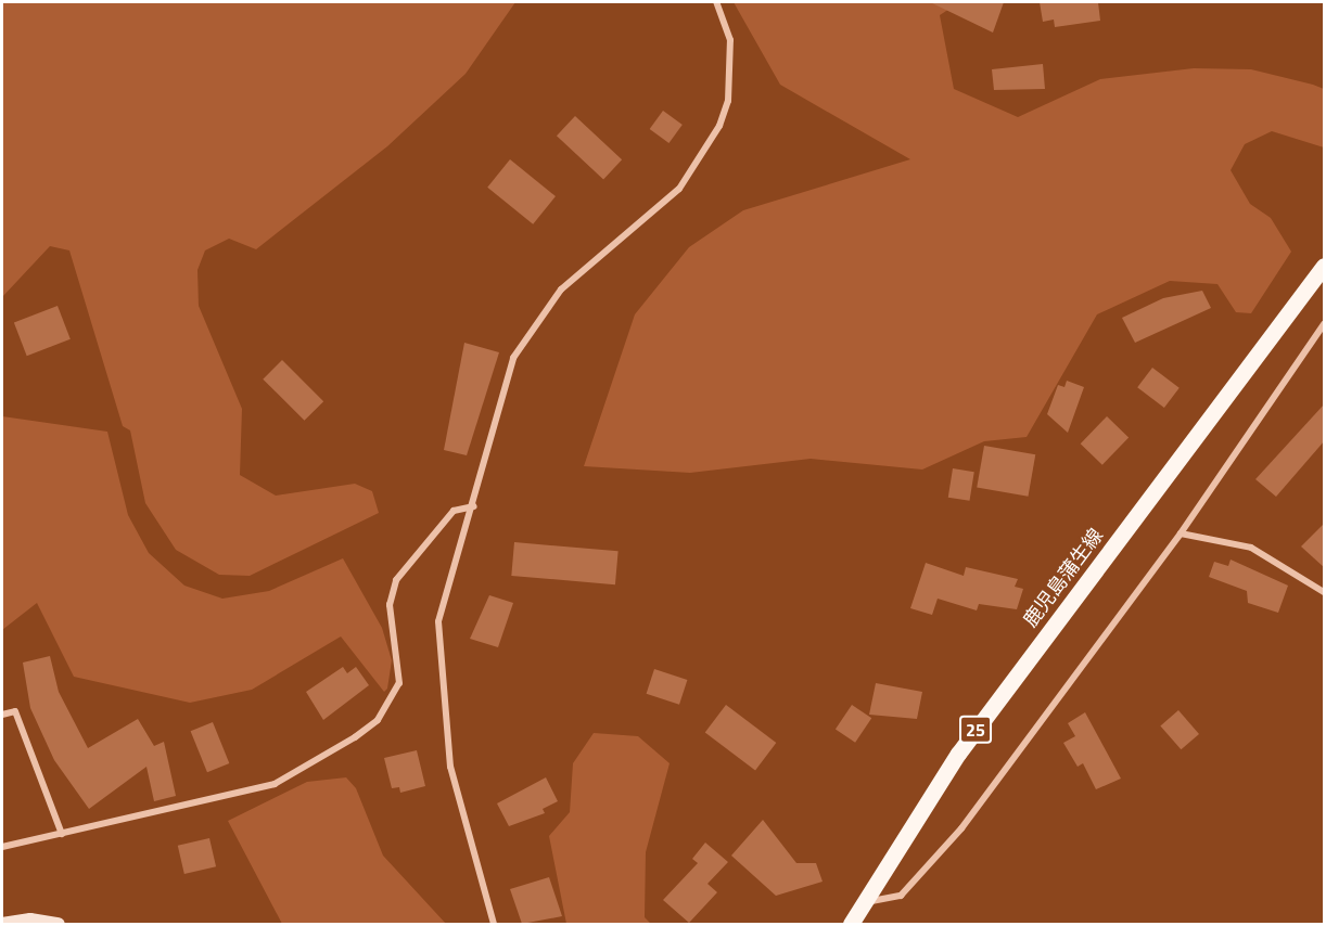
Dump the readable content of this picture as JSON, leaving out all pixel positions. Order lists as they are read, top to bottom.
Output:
{
  "streets": {
    "main road": ["鹿児島蒲生線", "25"]
  }
}
